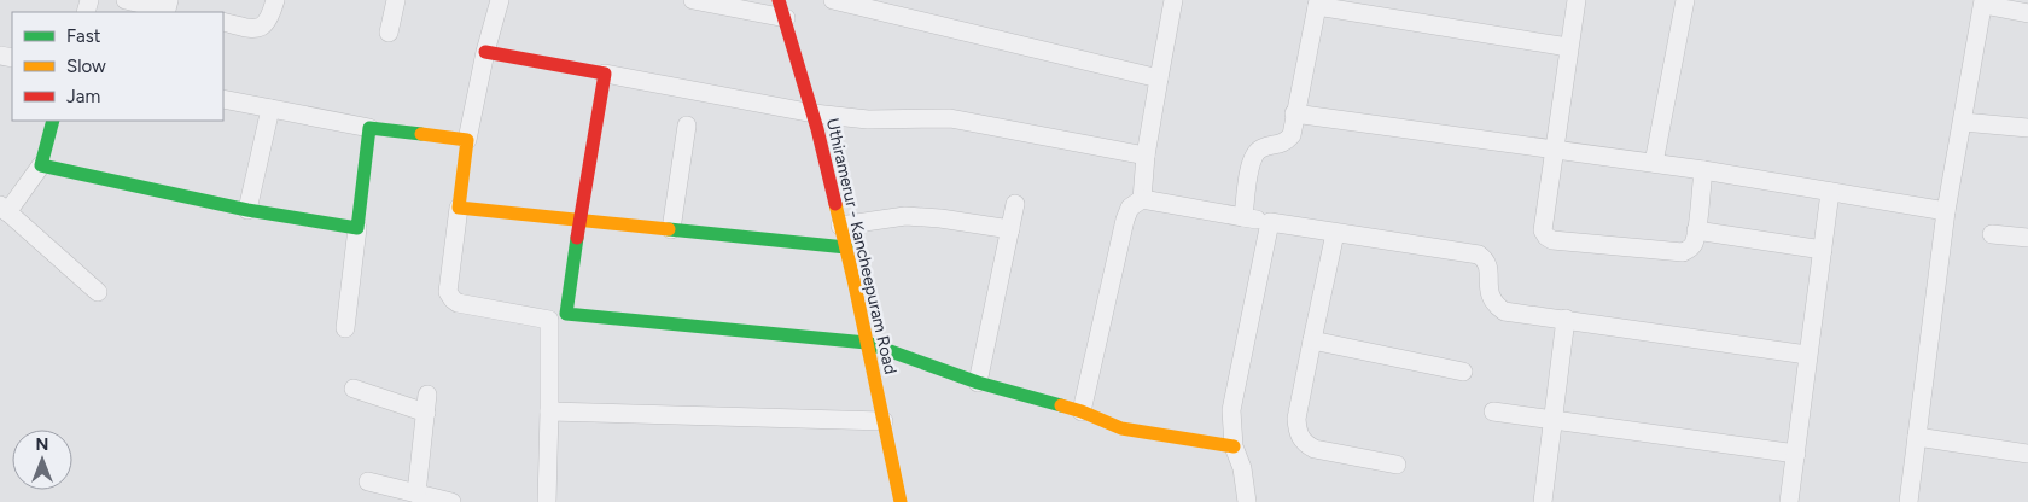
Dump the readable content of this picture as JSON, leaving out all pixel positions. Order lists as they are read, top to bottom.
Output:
{
  "streets": {
    "street": ["Uthiramerur - Kancheepuram Road"]
  },
  "legend": ["Fast", "Slow", "Jam"],
  "north": "top"
}
